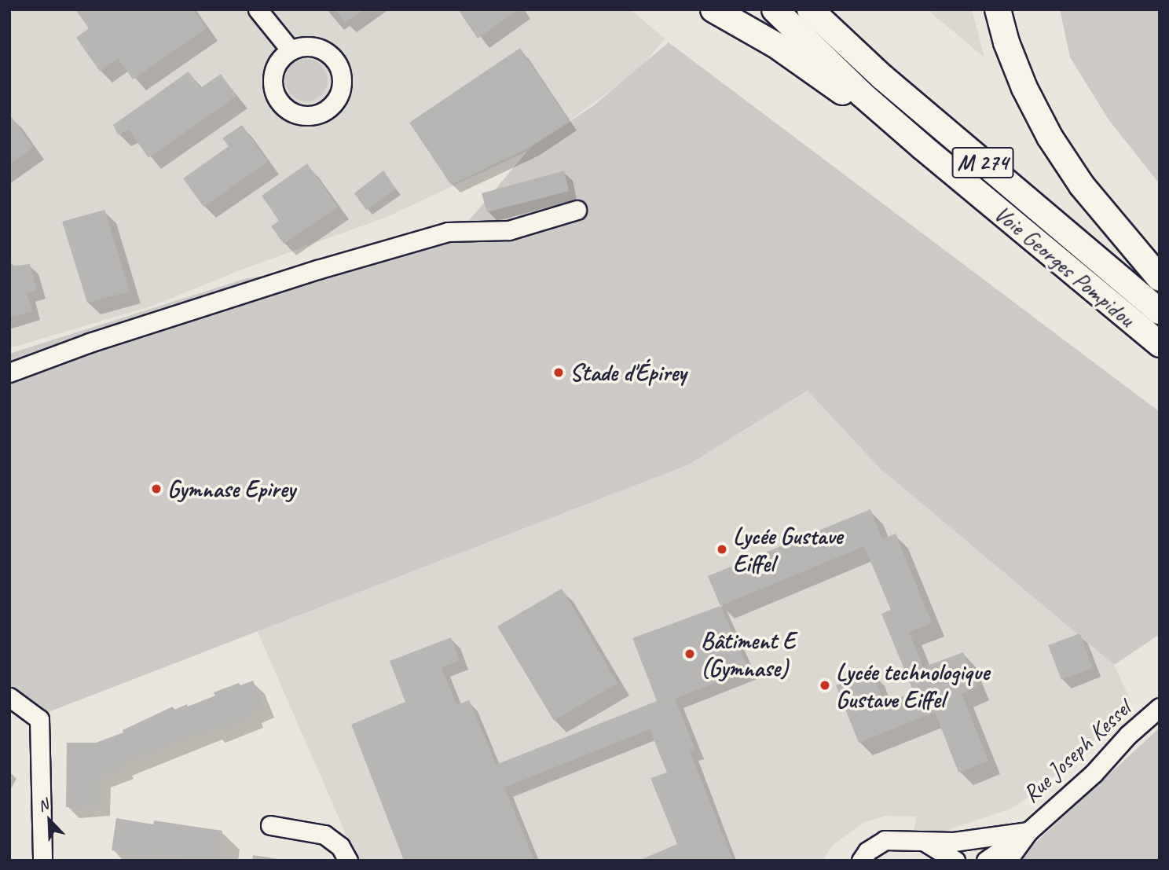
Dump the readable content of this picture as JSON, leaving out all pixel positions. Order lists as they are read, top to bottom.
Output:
{
  "streets": {
    "highway": ["M 274", "Voie Georges Pompidou"],
    "street": ["Rue Joseph Kessel"]
  },
  "places": [
    "Stade d'Épirey",
    "Gymnase Epirey",
    "Lycée Gustave Eiffel",
    "Bâtiment E (Gymnase)",
    "Lycée technologique Gustave Eiffel"
  ],
  "north": "top left"
}
